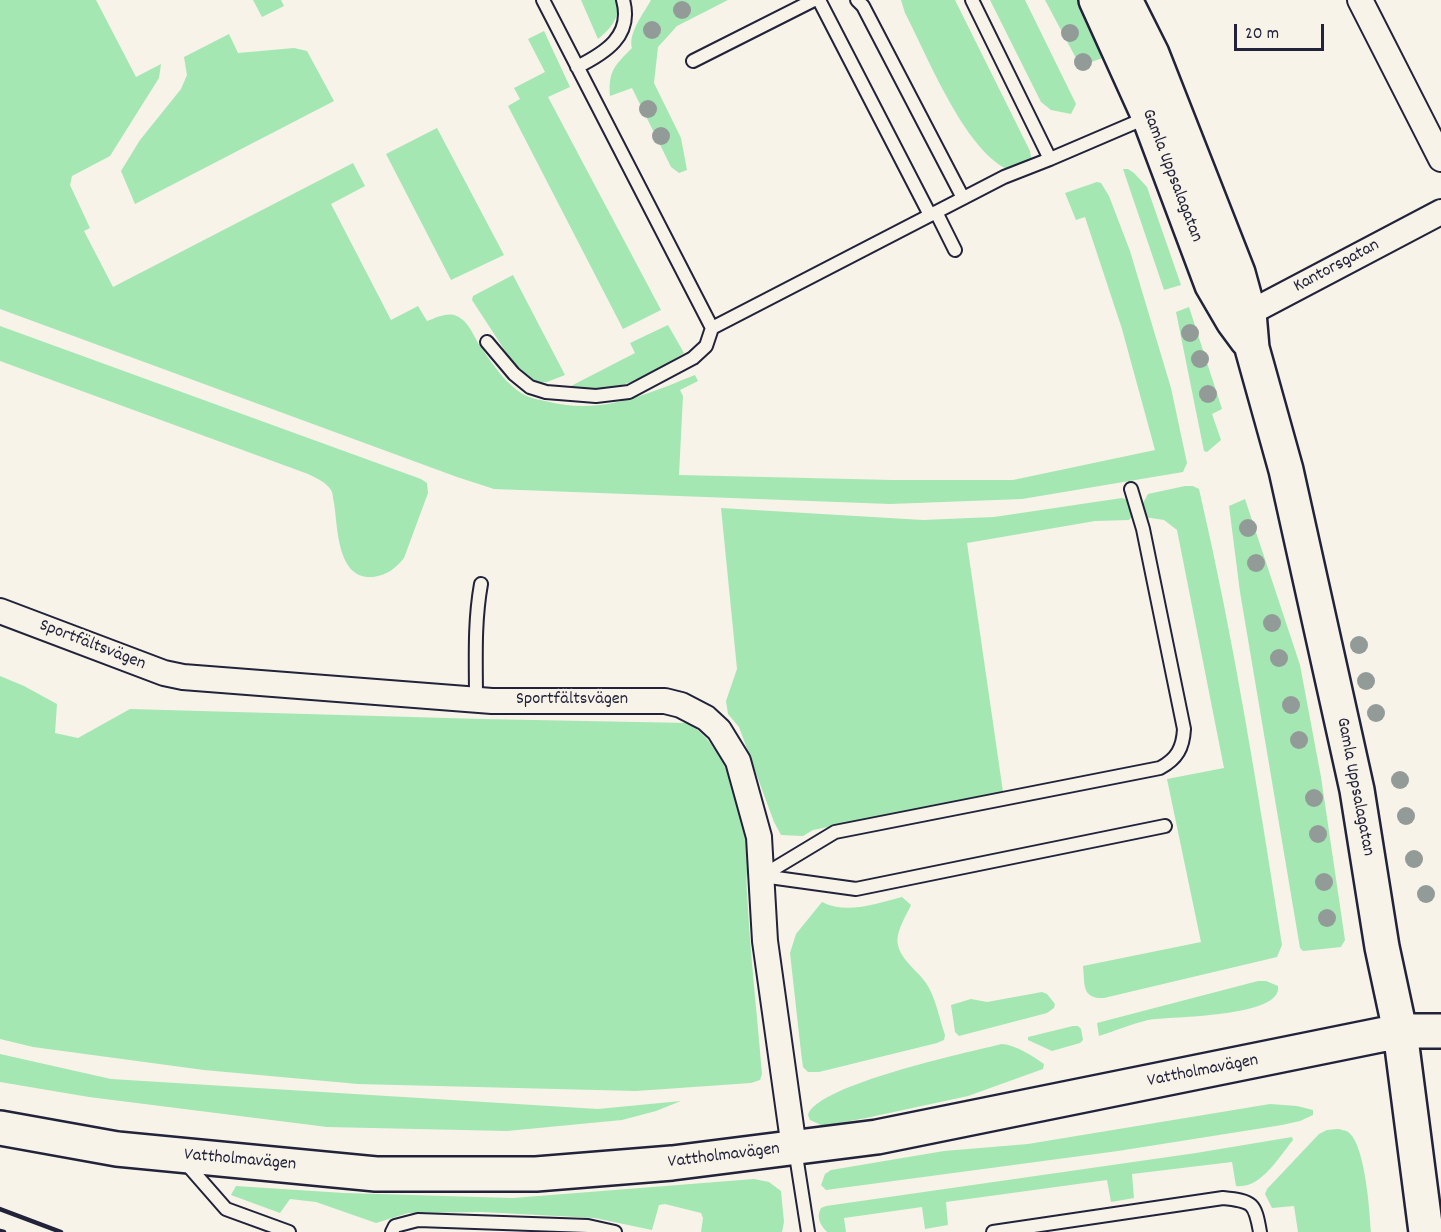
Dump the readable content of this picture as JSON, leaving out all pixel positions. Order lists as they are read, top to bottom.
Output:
{
  "streets": {
    "main road": ["Gamla Uppsalagatan", "Vattholmavägen"],
    "street": ["Kantorsgatan", "Sportfältsvägen"]
  },
  "crossings": [
    ["Gamla Uppsalagatan", "Kantorsgatan"],
    ["Gamla Uppsalagatan", "Vattholmavägen"],
    ["Sportfältsvägen", "Vattholmavägen"]
  ],
  "scale_bar": "20 m"
}
